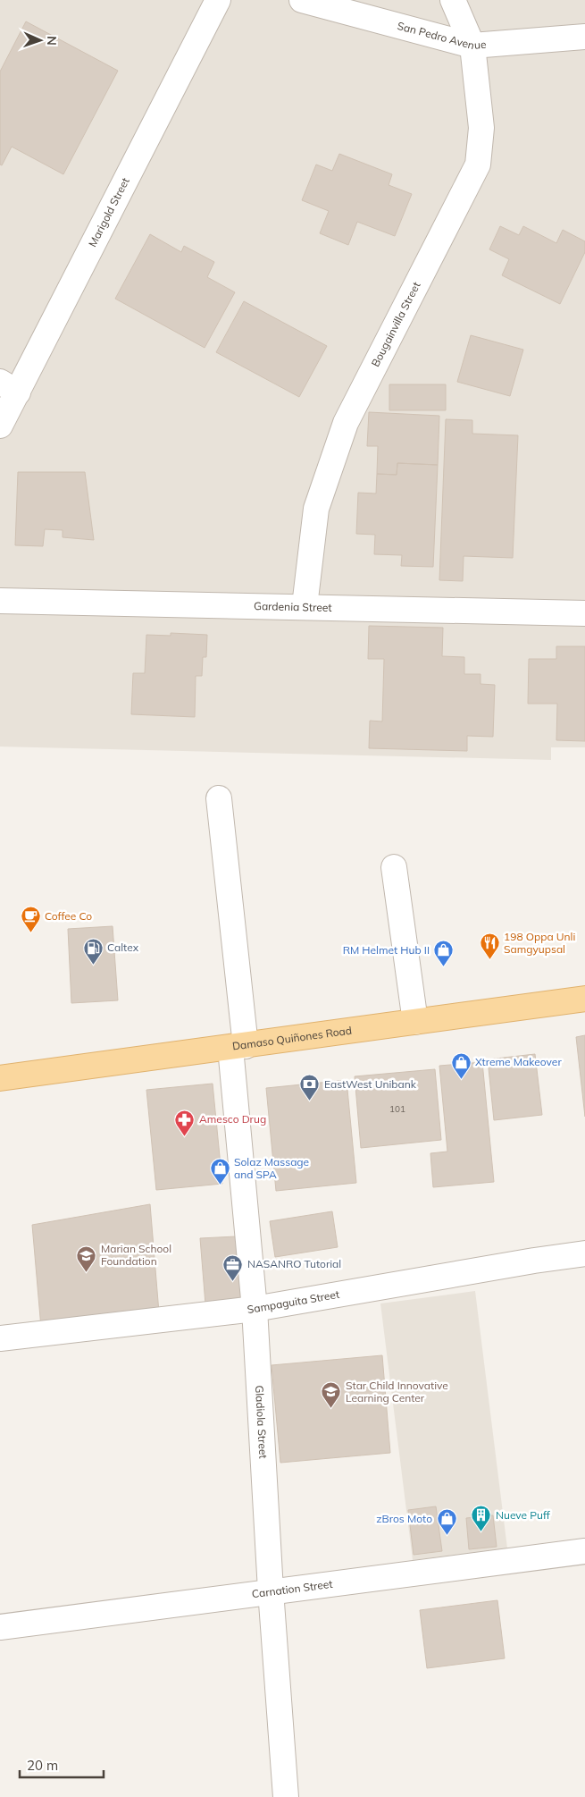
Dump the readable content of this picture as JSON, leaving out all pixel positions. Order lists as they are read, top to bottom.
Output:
{
  "streets": {
    "main road": ["Damaso Quiñones Road"],
    "street": [
      "San Pedro Avenue",
      "Marigold Street",
      "Bougainvilla Street",
      "Gardenia Street",
      "Sampaguita Street",
      "Gladiola Street",
      "Carnation Street"
    ]
  },
  "crossings": [
    ["San Pedro Avenue", "Bougainvilla Street"],
    ["Bougainvilla Street", "Gardenia Street"],
    ["Damaso Quiñones Road", "Gladiola Street"],
    ["Sampaguita Street", "Gladiola Street"],
    ["Gladiola Street", "Carnation Street"]
  ],
  "places": {
    "cafe": ["Coffee Co"],
    "restaurant": ["198 Oppa Unli Samgyupsal"],
    "fuel station": ["Caltex"],
    "shop": [
      "RM Helmet Hub II",
      "Xtreme Makeover",
      "Solaz Massage and SPA",
      "zBros Moto"
    ],
    "bank": ["EastWest Unibank"],
    "pharmacy": ["Amesco Drug"],
    "school or university": ["Marian School Foundation", "Star Child Innovative Learning Center"],
    "office": ["NASANRO Tutorial"],
    "building": ["Nueve Puff"]
  },
  "house_numbers": ["101"],
  "scale_bar": "20 m",
  "north": "right"
}
